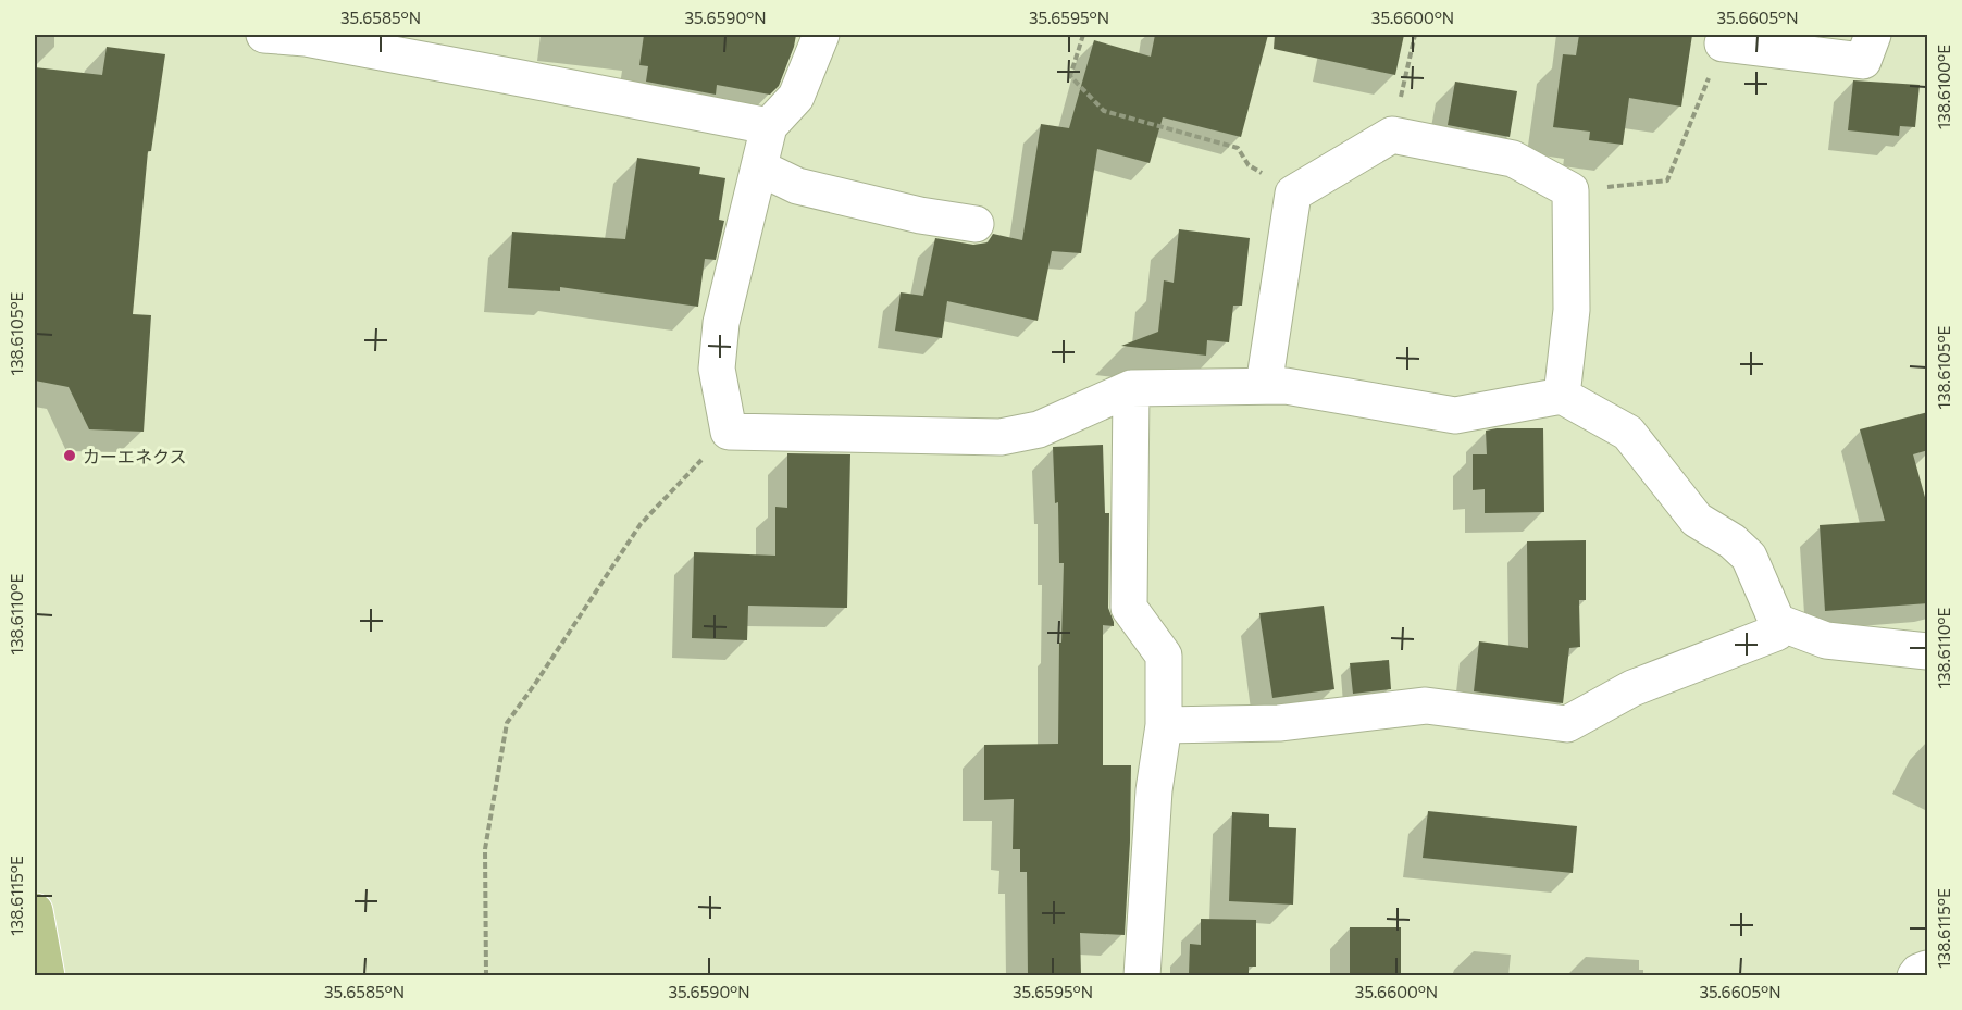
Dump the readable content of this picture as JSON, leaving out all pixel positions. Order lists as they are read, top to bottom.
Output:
{
  "places": ["カーエネクス"],
  "coordinates": [
    "35.6585°N",
    "35.6590°N",
    "35.6595°N",
    "35.6600°N",
    "35.6605°N",
    "138.6100°E",
    "138.6105°E",
    "138.6110°E",
    "138.6115°E"
  ]
}
